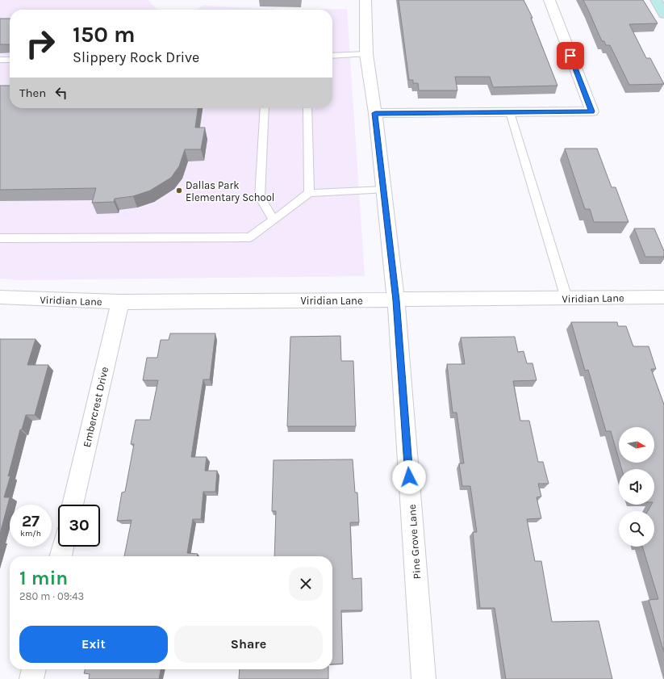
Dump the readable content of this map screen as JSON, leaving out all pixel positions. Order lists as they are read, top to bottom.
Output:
{
  "streets": {
    "street": ["Viridian Lane", "Embercrest Drive", "Pine Grove Lane"]
  },
  "crossings": [
    ["Viridian Lane", "Embercrest Drive"],
    ["Viridian Lane", "Pine Grove Lane"]
  ],
  "places": ["Dallas Park Elementary School"],
  "north": "right",
  "page": {
    "turn": ["150 m", "Slippery Rock Drive"],
    "then": "Then",
    "speed": "27 km/h",
    "limit": "30",
    "heading": ["1 min", "280 m · 09:43"],
    "buttons": ["Exit", "Share"]
  }
}
